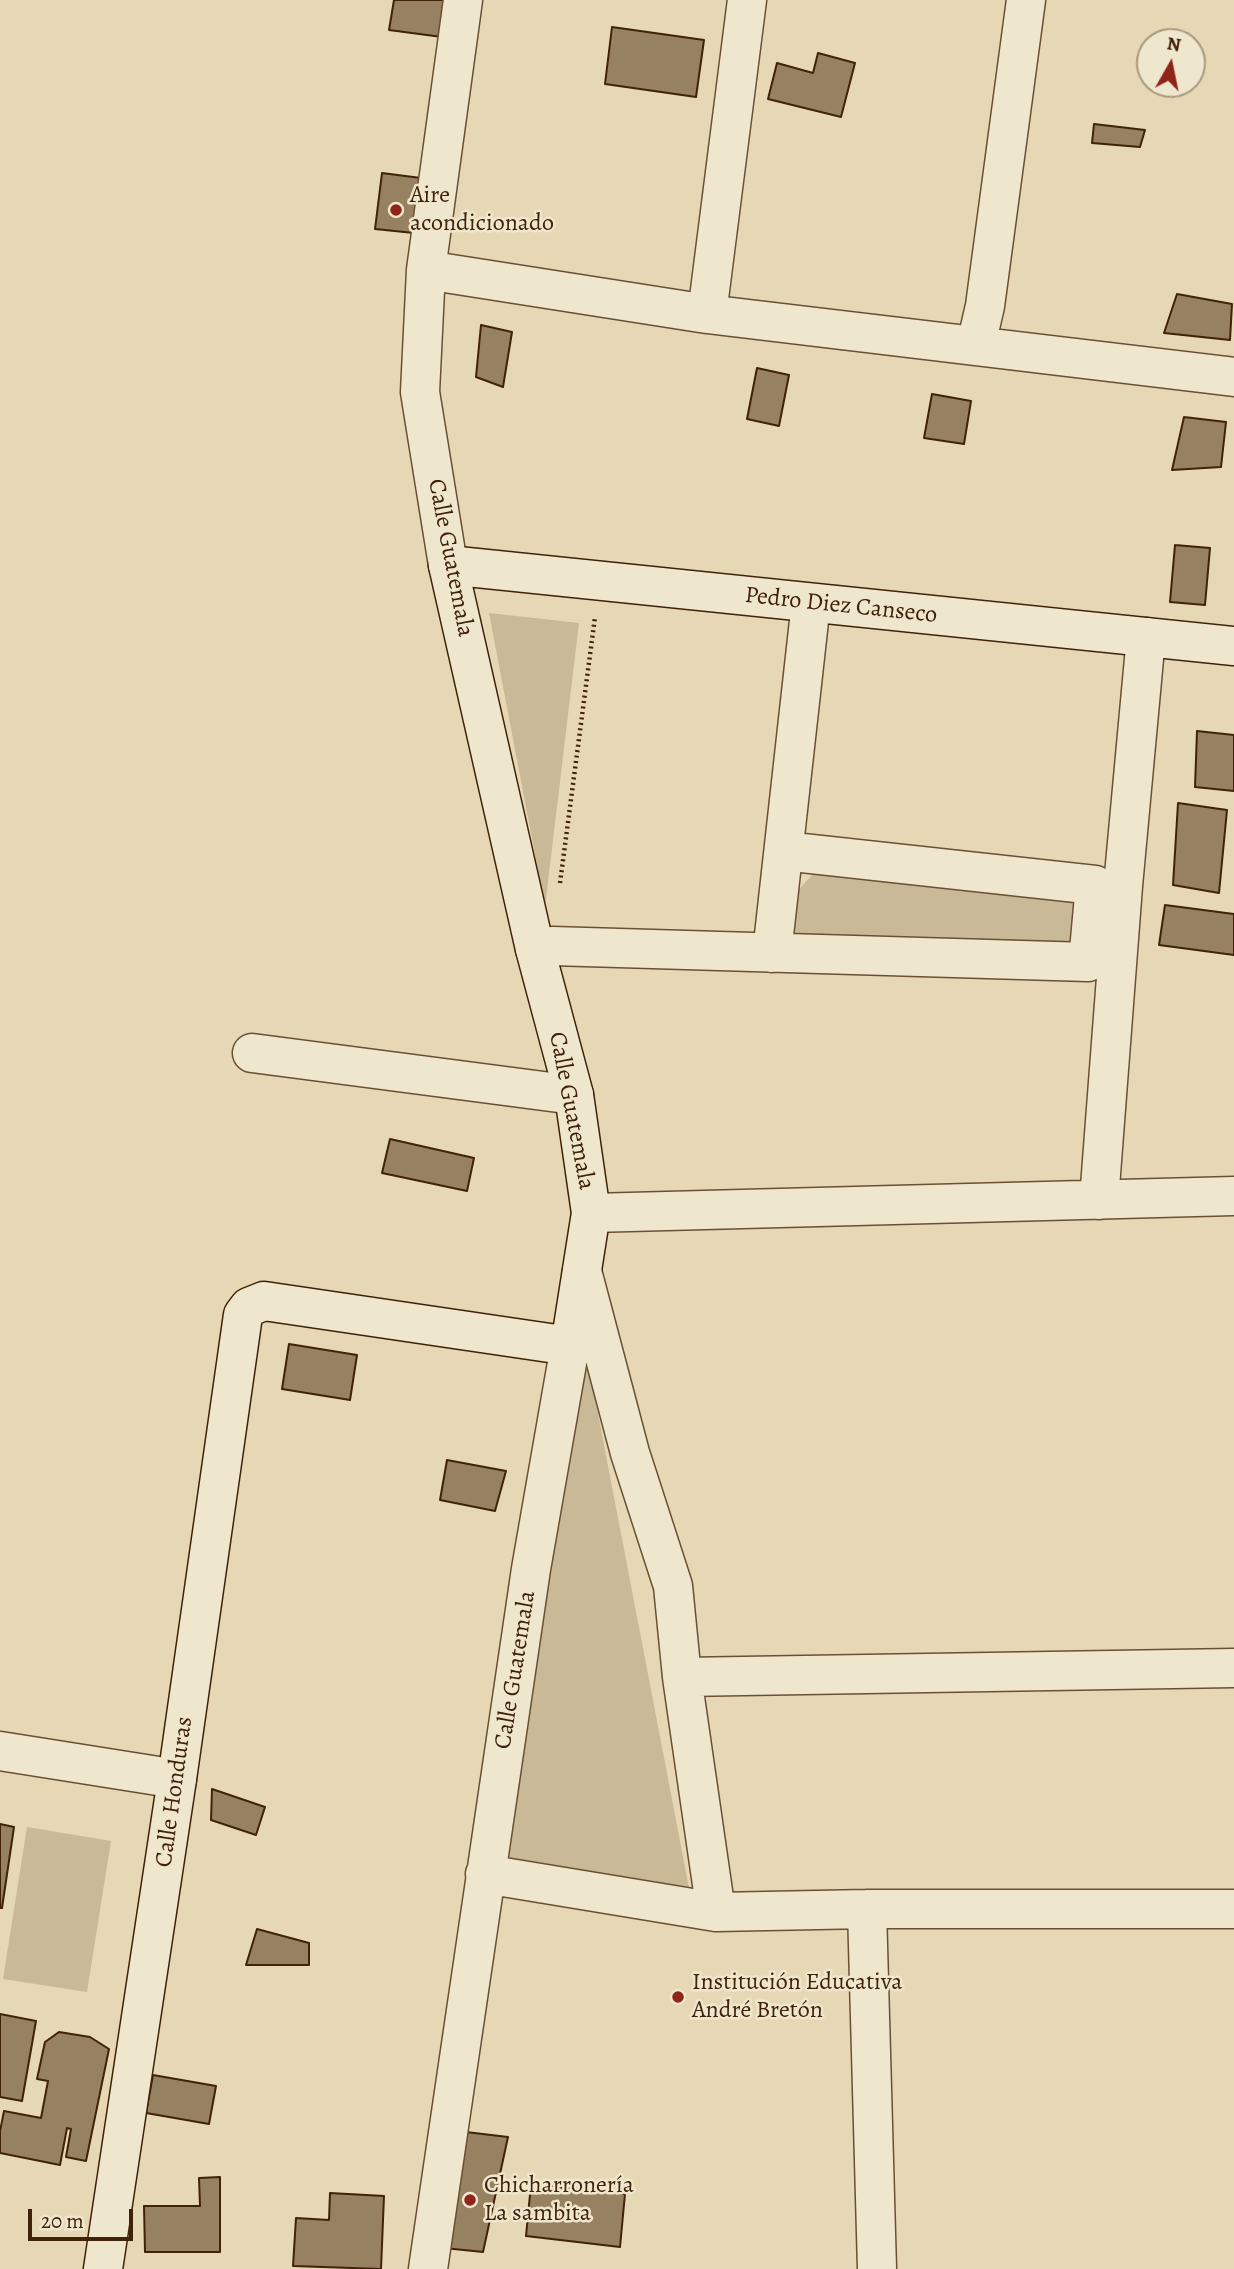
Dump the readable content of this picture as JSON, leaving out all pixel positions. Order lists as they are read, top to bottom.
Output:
{
  "streets": {
    "street": ["Calle Guatemala", "Pedro Diez Canseco", "Calle Honduras"]
  },
  "crossings": [
    ["Calle Guatemala", "Pedro Diez Canseco"],
    ["Calle Guatemala", "Calle Honduras"]
  ],
  "places": ["Aire acondicionado", "Institución Educativa André Bretón", "Chicharronería La sambita"],
  "scale_bar": "20 m",
  "north": "top"
}
